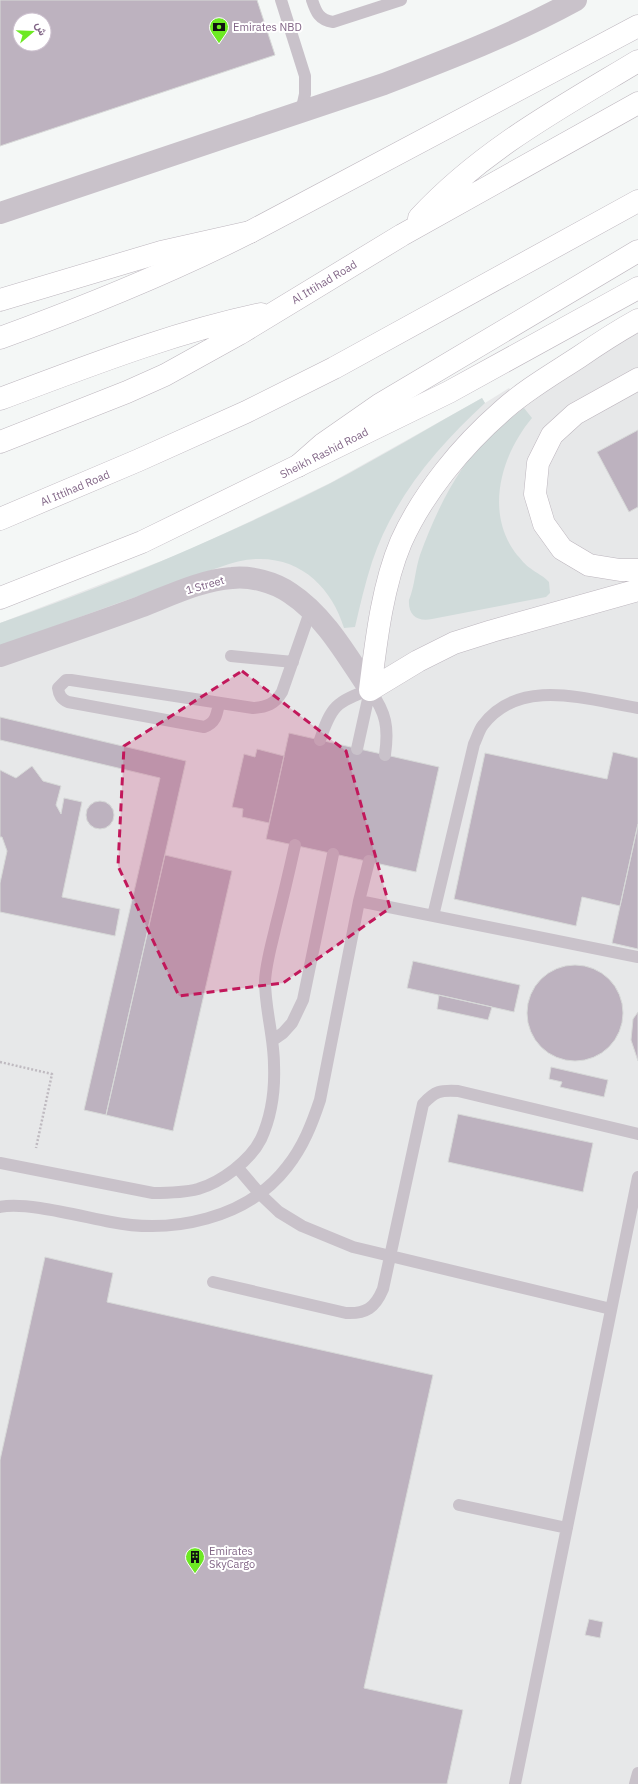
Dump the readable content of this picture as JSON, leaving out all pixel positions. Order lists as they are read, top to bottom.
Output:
{
  "streets": {
    "main road": ["Al Ittihad Road", "Sheikh Rashid Road"],
    "street": ["1 Street"]
  },
  "places": {
    "bank": ["Emirates NBD"],
    "building": ["Emirates SkyCargo"]
  },
  "north": "right"
}
